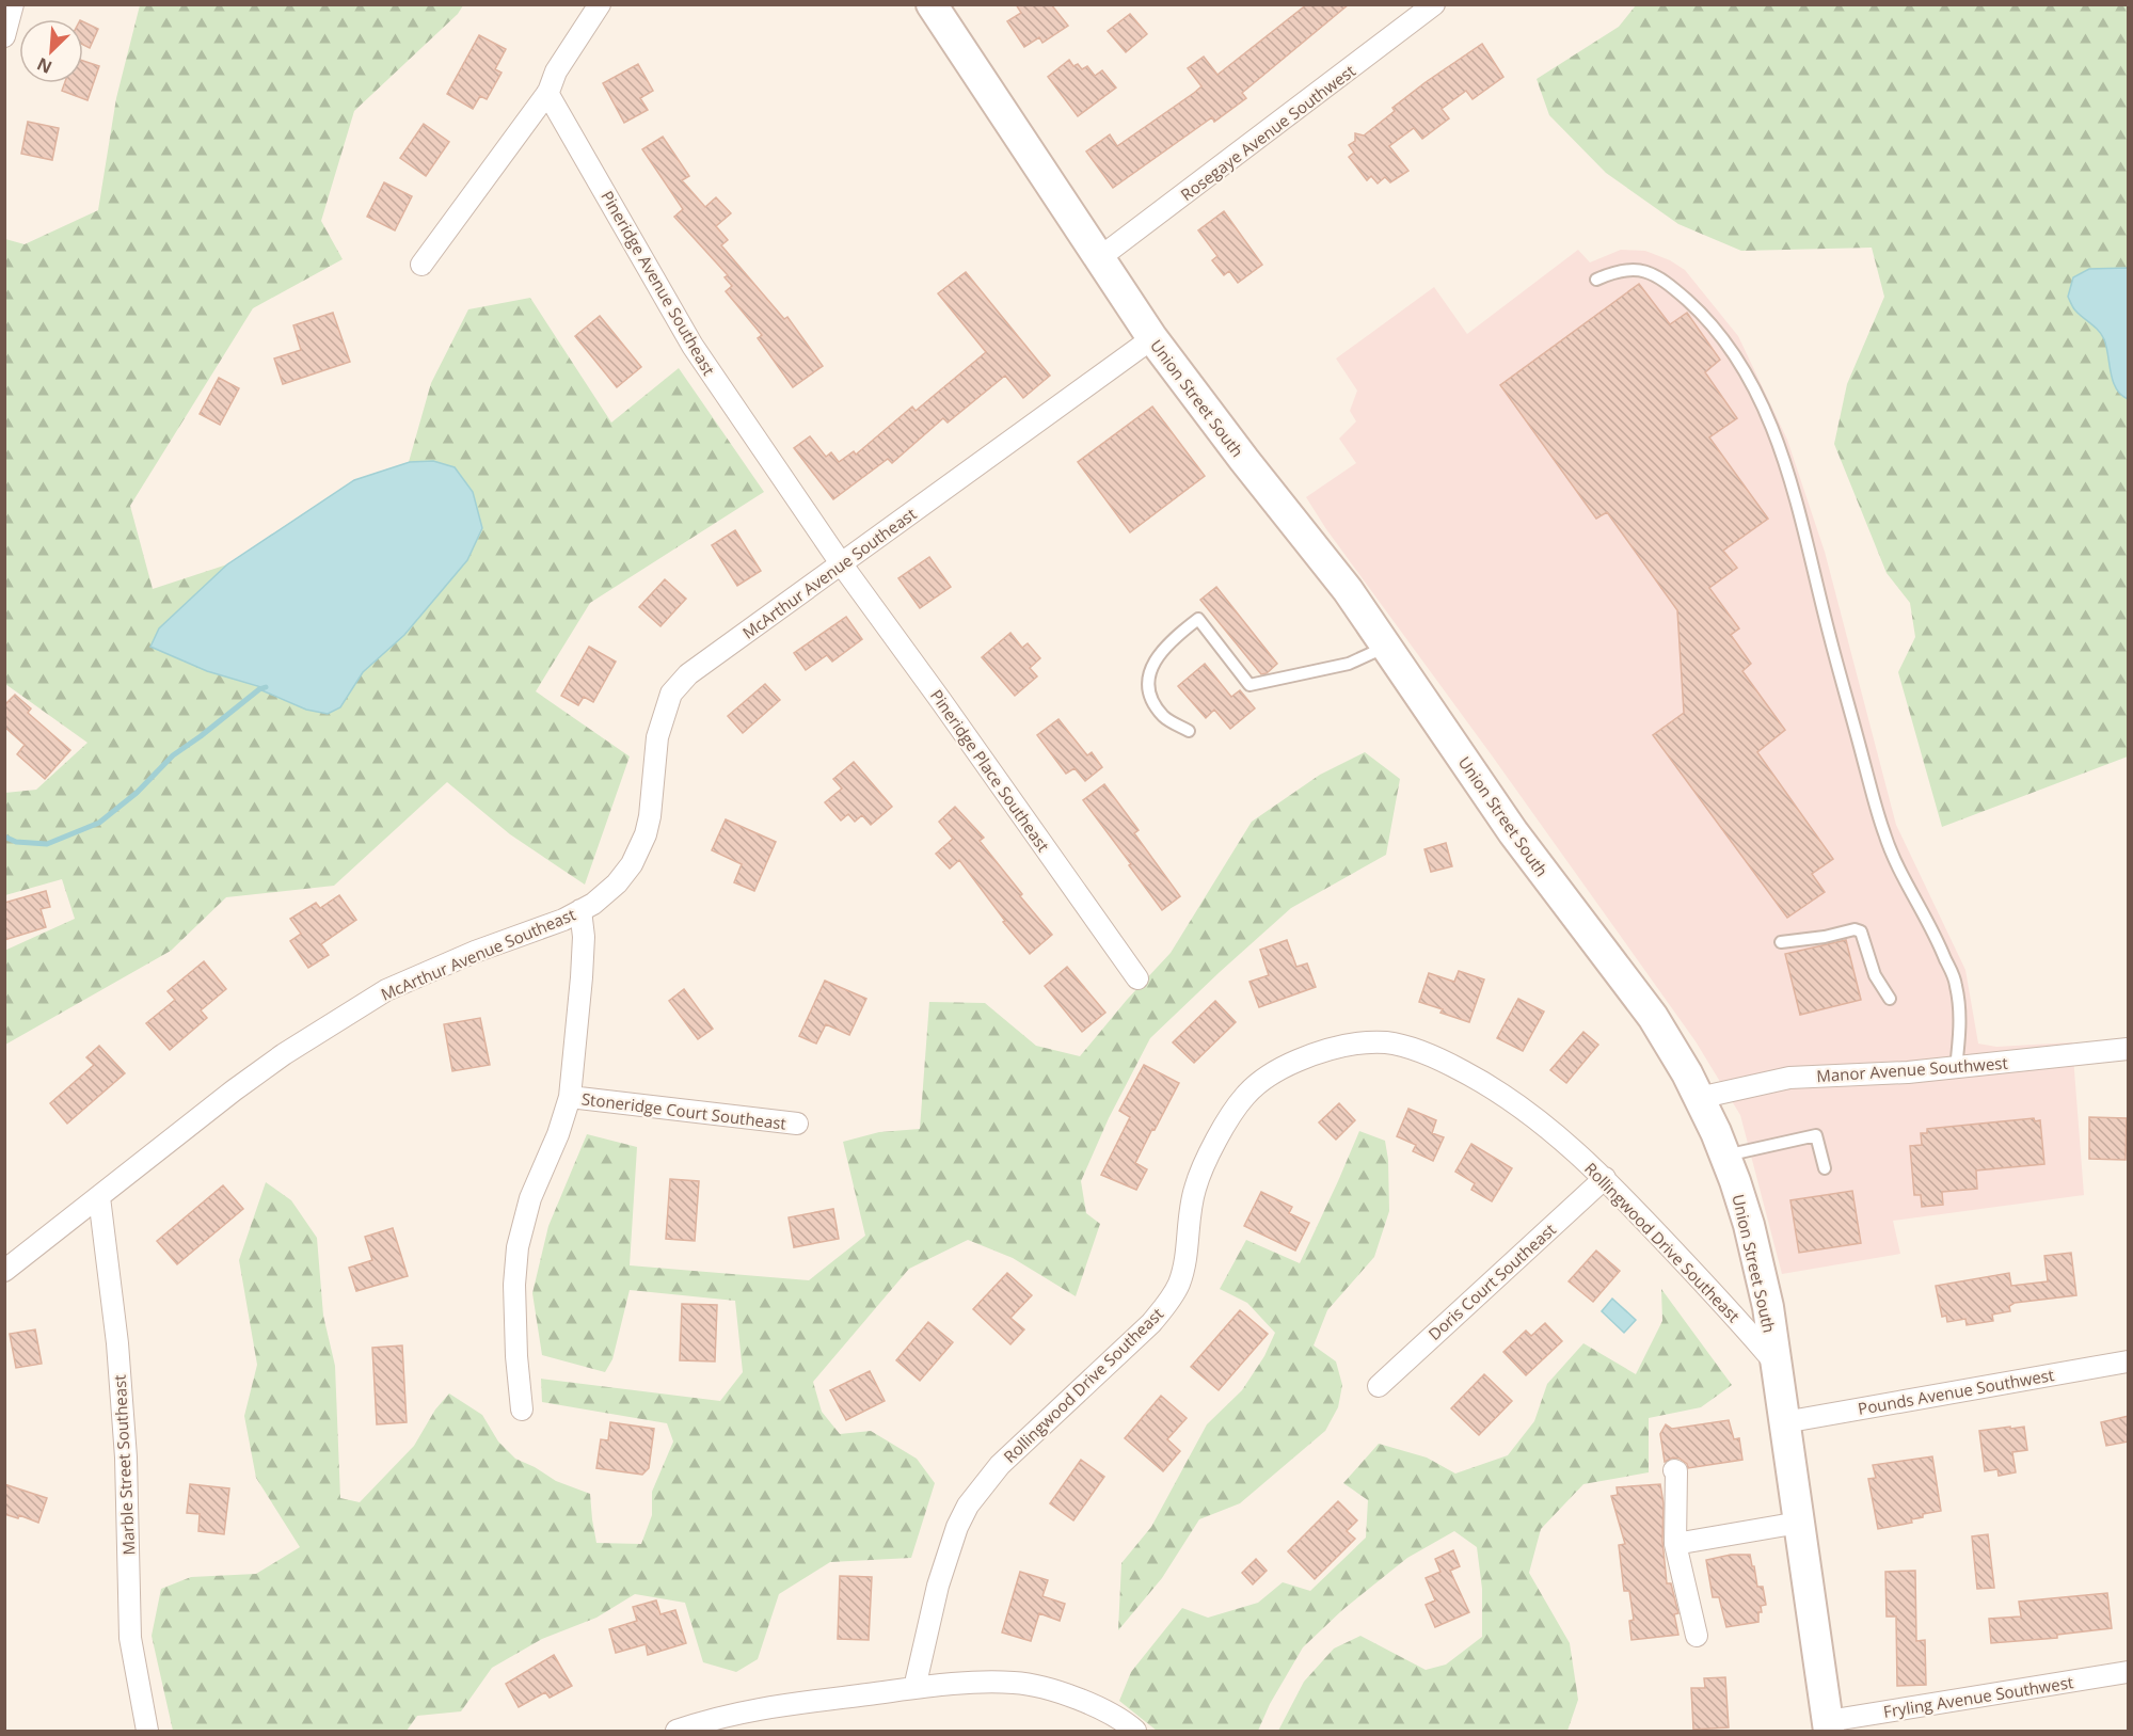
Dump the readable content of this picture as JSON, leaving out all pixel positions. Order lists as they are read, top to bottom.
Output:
{
  "streets": {
    "main road": ["Union Street South"],
    "street": [
      "Rosegaye Avenue Southwest",
      "Pineridge Avenue Southeast",
      "McArthur Avenue Southeast",
      "Pineridge Place Southeast",
      "Manor Avenue Southwest",
      "Stoneridge Court Southeast",
      "Rollingwood Drive Southeast",
      "Doris Court Southeast",
      "Pounds Avenue Southwest",
      "Marble Street Southeast",
      "Fryling Avenue Southwest"
    ]
  },
  "crossings": [
    ["Rosegaye Avenue Southwest", "Union Street South"],
    ["Pineridge Avenue Southeast", "McArthur Avenue Southeast"],
    ["Pineridge Avenue Southeast", "Pineridge Place Southeast"],
    ["Union Street South", "McArthur Avenue Southeast"],
    ["Union Street South", "Manor Avenue Southwest"],
    ["Union Street South", "Rollingwood Drive Southeast"],
    ["Union Street South", "Pounds Avenue Southwest"],
    ["Union Street South", "Fryling Avenue Southwest"],
    ["McArthur Avenue Southeast", "Pineridge Place Southeast"],
    ["McArthur Avenue Southeast", "Marble Street Southeast"],
    ["Rollingwood Drive Southeast", "Doris Court Southeast"]
  ],
  "north": "bottom left"
}
